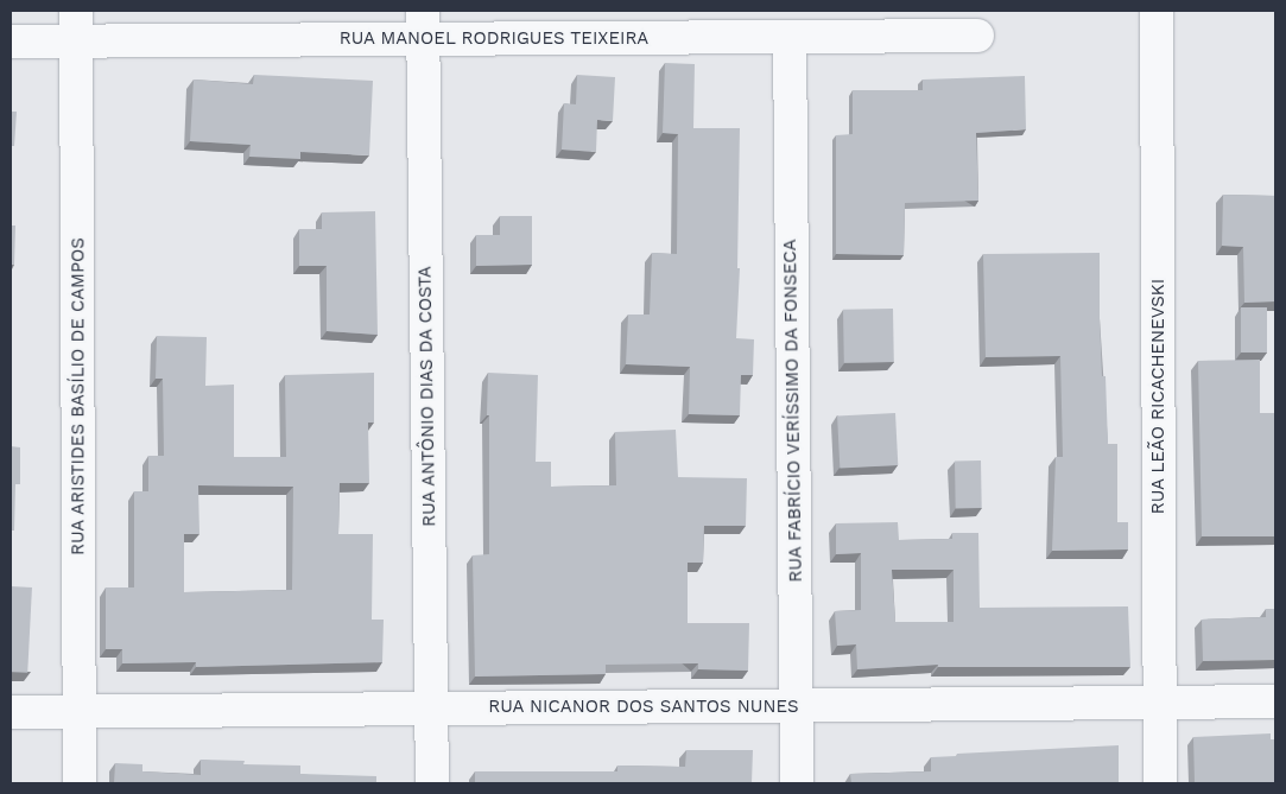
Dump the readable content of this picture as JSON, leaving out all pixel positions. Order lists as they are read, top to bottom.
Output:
{
  "streets": {
    "street": [
      "RUA MANOEL RODRIGUES TEIXEIRA",
      "RUA ARISTIDES BASÍLIO DE CAMPOS",
      "RUA ANTÔNIO DIAS DA COSTA",
      "RUA LEÃO RICACHENEVSKI",
      "RUA FABRÍCIO VERÍSSIMO DA FONSECA",
      "RUA NICANOR DOS SANTOS NUNES"
    ]
  },
  "crossings": [
    ["RUA MANOEL RODRIGUES TEIXEIRA", "RUA ARISTIDES BASÍLIO DE CAMPOS"],
    ["RUA MANOEL RODRIGUES TEIXEIRA", "RUA ANTÔNIO DIAS DA COSTA"],
    ["RUA MANOEL RODRIGUES TEIXEIRA", "RUA FABRÍCIO VERÍSSIMO DA FONSECA"],
    ["RUA ARISTIDES BASÍLIO DE CAMPOS", "RUA NICANOR DOS SANTOS NUNES"],
    ["RUA ANTÔNIO DIAS DA COSTA", "RUA NICANOR DOS SANTOS NUNES"],
    ["RUA LEÃO RICACHENEVSKI", "RUA NICANOR DOS SANTOS NUNES"],
    ["RUA FABRÍCIO VERÍSSIMO DA FONSECA", "RUA NICANOR DOS SANTOS NUNES"]
  ]
}
